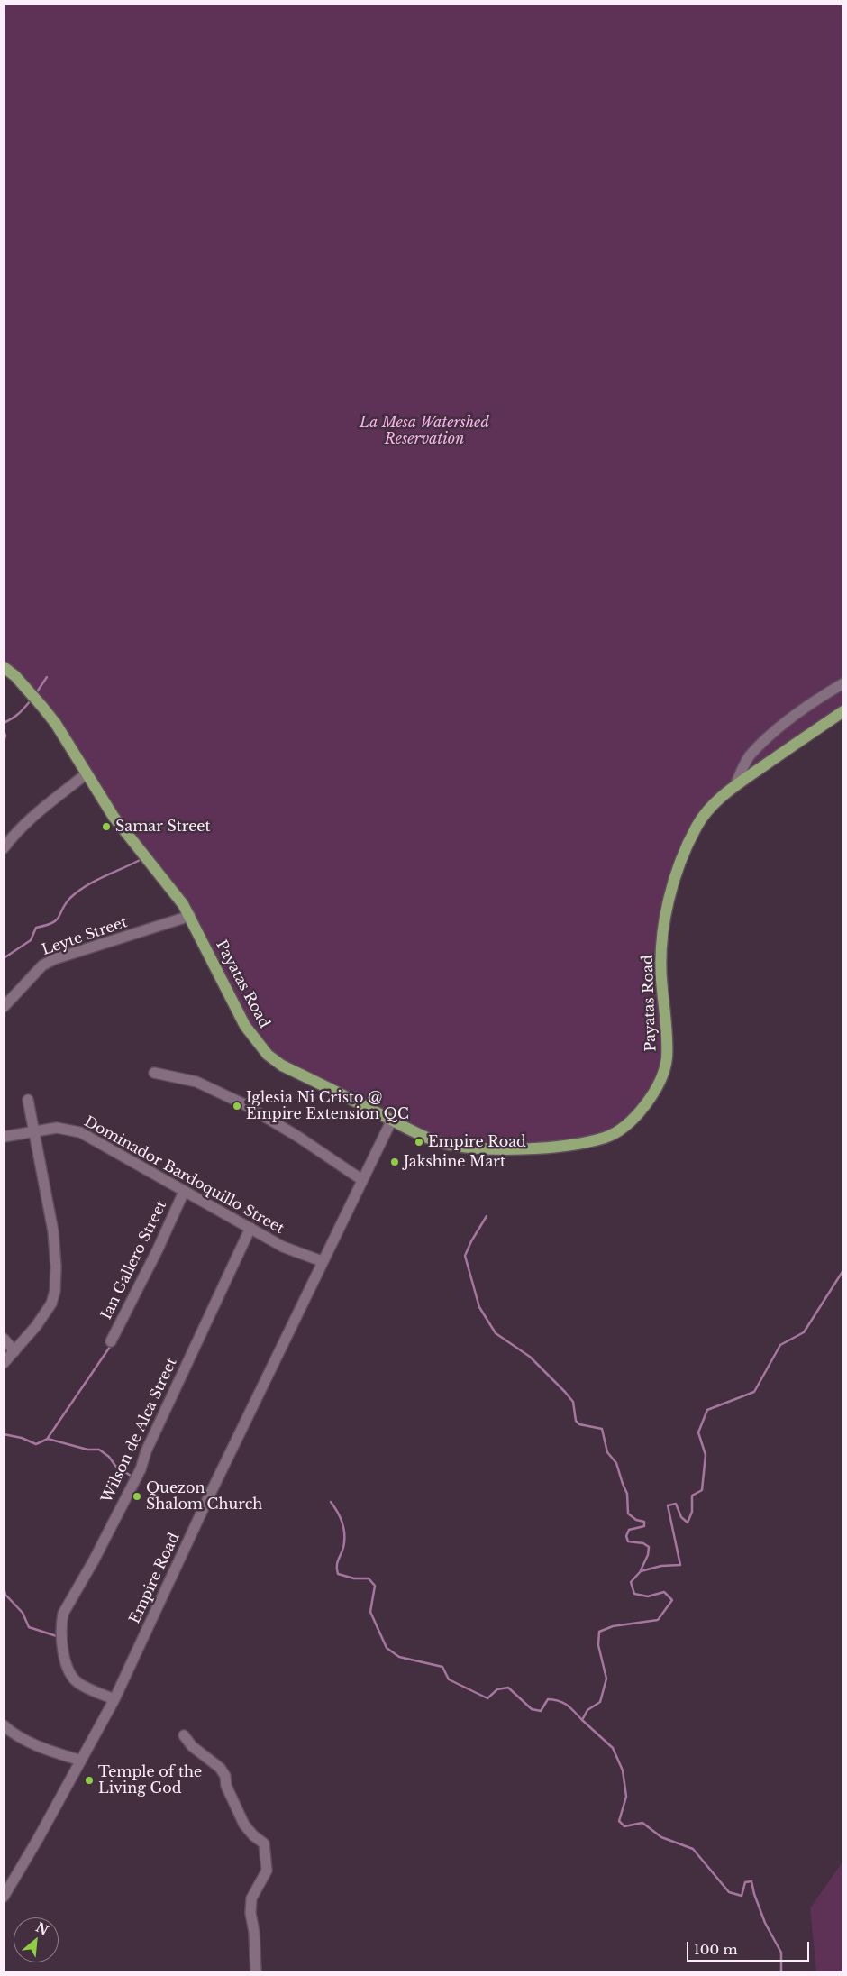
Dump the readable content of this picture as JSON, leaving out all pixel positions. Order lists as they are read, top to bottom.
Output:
{
  "streets": {
    "main road": ["Payatas Road"],
    "street": [
      "Leyte Street",
      "Dominador Bardoquillo Street",
      "Ian Gallero Street",
      "Wilson de Alca Street",
      "Empire Road"
    ]
  },
  "crossings": [
    ["Leyte Street", "Payatas Road"],
    ["Payatas Road", "Empire Road"],
    ["Dominador Bardoquillo Street", "Ian Gallero Street"],
    ["Dominador Bardoquillo Street", "Wilson de Alca Street"],
    ["Dominador Bardoquillo Street", "Empire Road"],
    ["Wilson de Alca Street", "Empire Road"]
  ],
  "parks": ["La Mesa Watershed Reservation"],
  "places": [
    "Samar Street",
    "Iglesia Ni Cristo @ Empire Extension QC",
    "Empire Road",
    "Jakshine Mart",
    "Quezon Shalom Church",
    "Temple of the Living God"
  ],
  "scale_bar": "100 m",
  "north": "top right"
}
